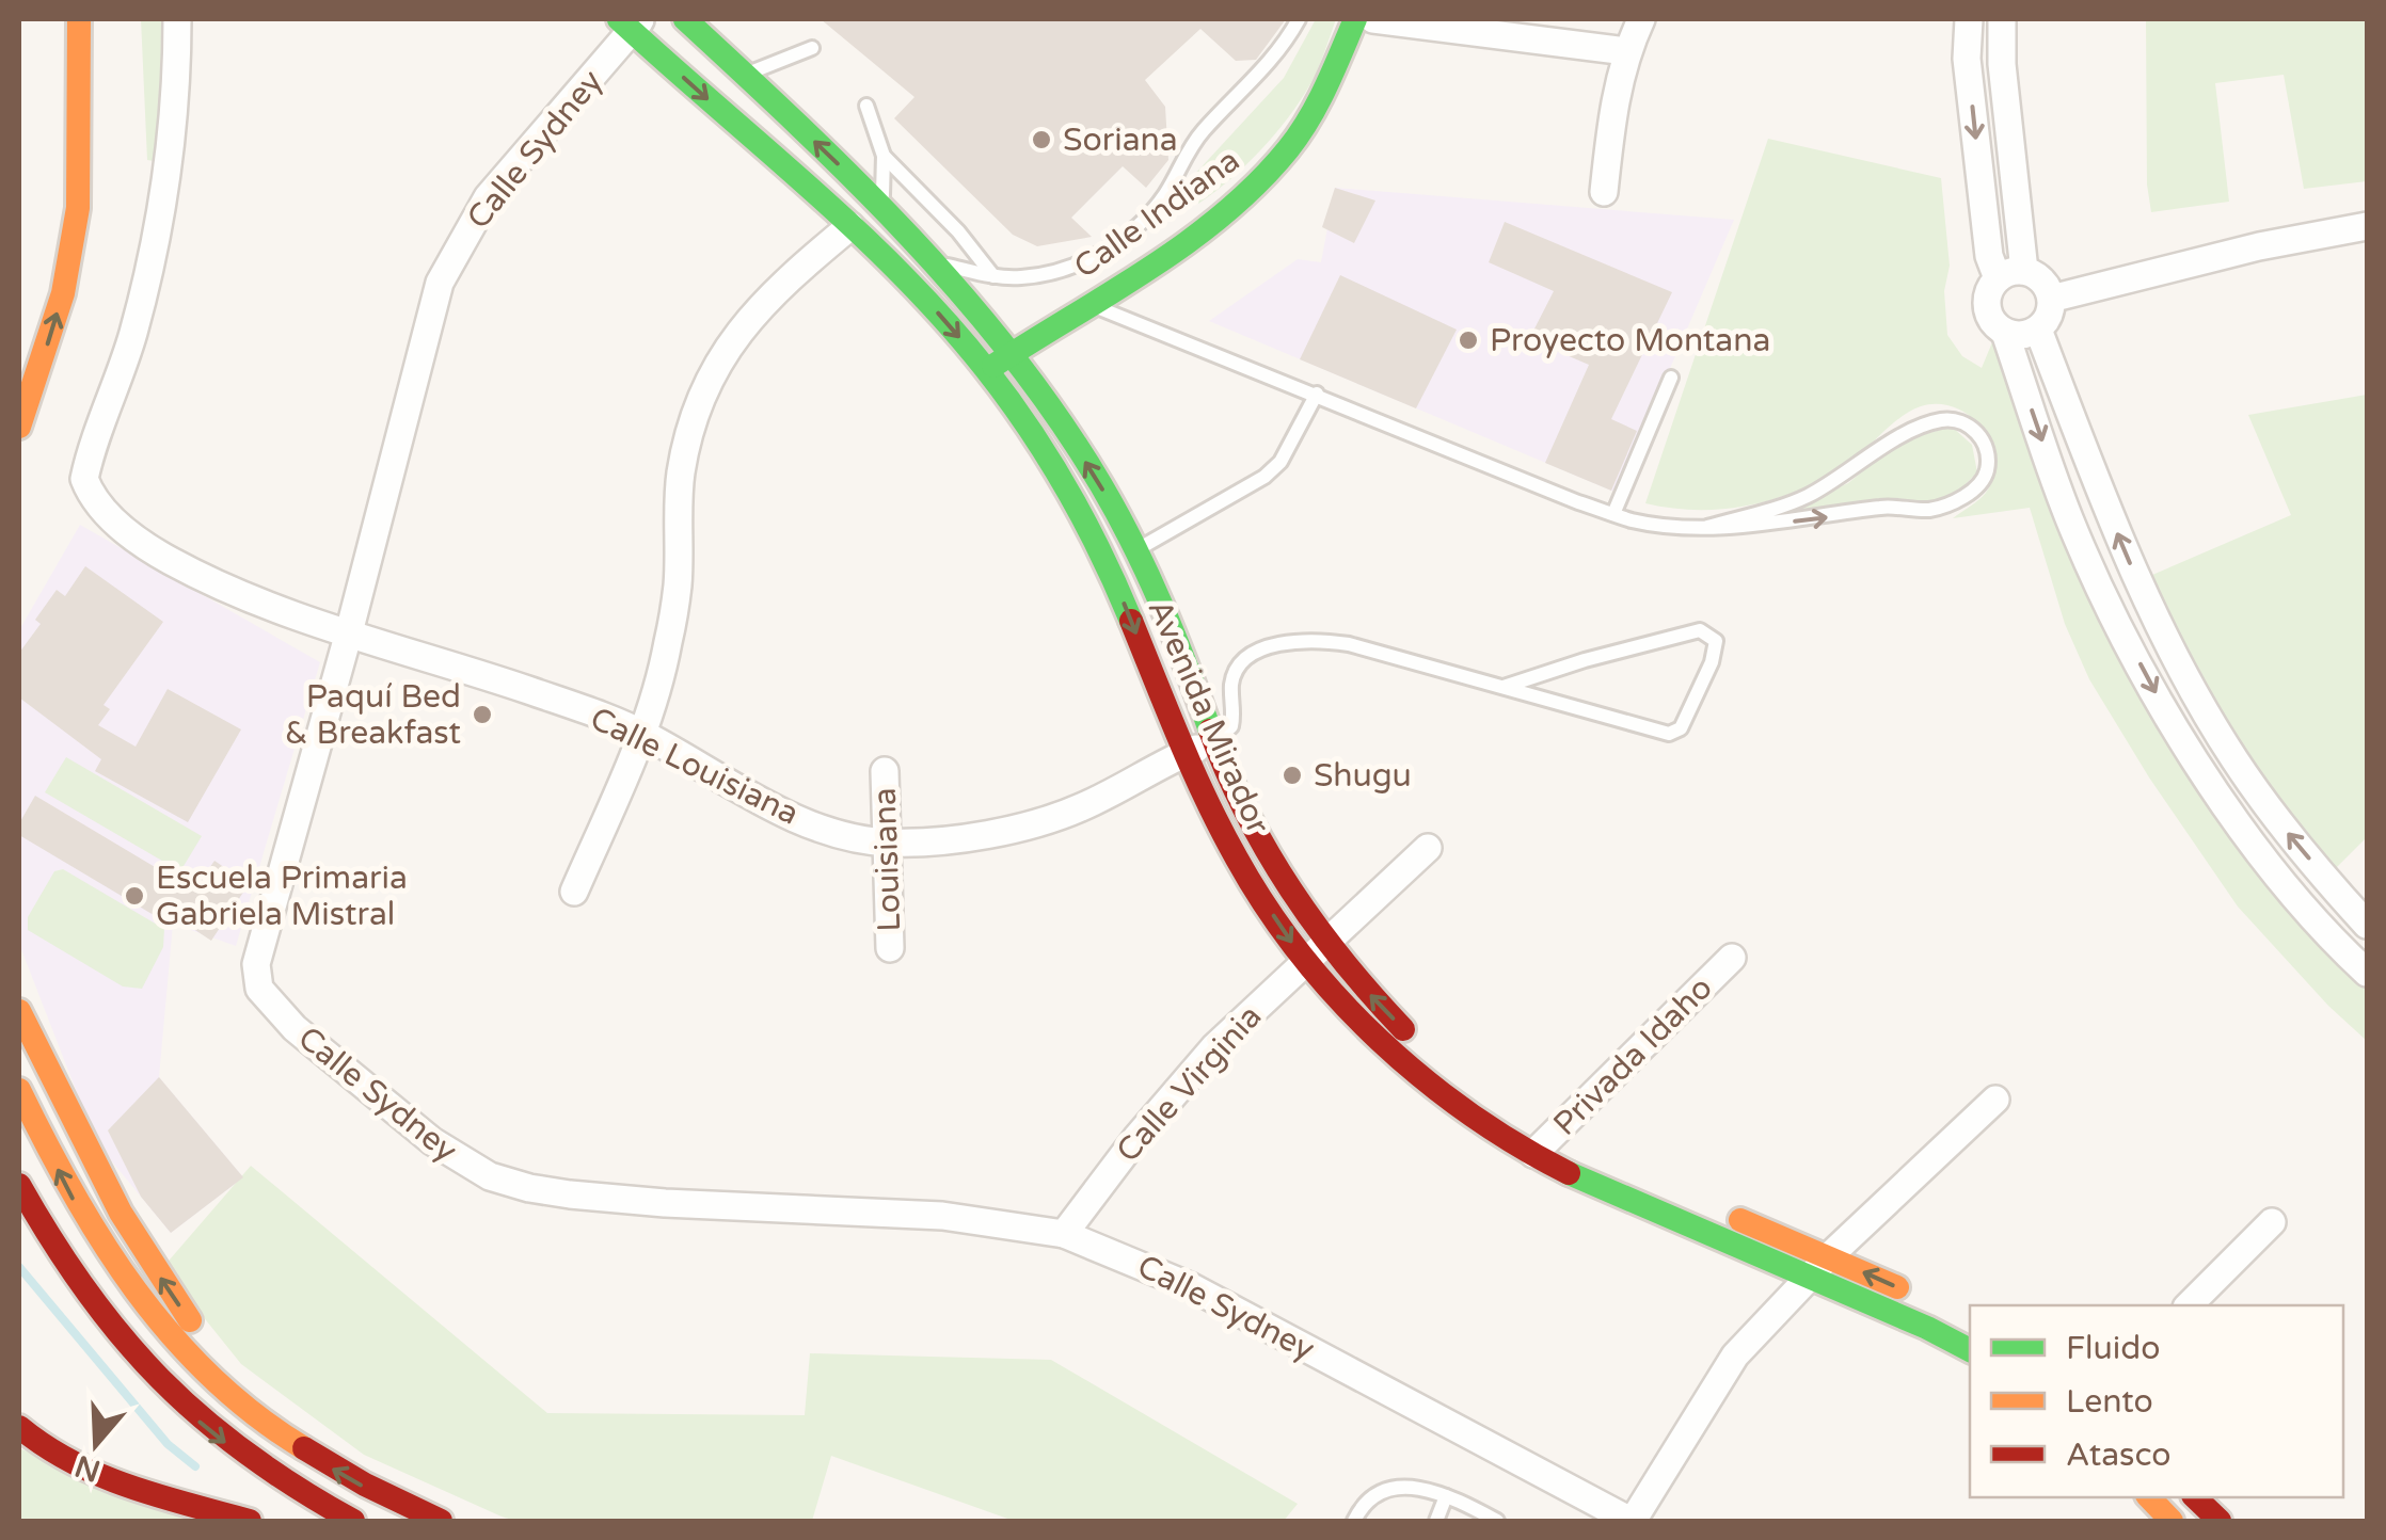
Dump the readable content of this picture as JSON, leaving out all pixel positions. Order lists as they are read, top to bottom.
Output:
{
  "streets": {
    "main road": ["Calle Indiana", "Avenida Mirador"],
    "street": [
      "Calle Sydney",
      "Calle Louisiana",
      "Louisiana",
      "Privada Idaho",
      "Calle Virginia"
    ]
  },
  "crossings": [
    ["Calle Sydney", "Avenida Mirador"],
    ["Calle Sydney", "Calle Louisiana"],
    ["Calle Sydney", "Calle Virginia"],
    ["Calle Indiana", "Avenida Mirador"],
    ["Avenida Mirador", "Calle Louisiana"],
    ["Avenida Mirador", "Privada Idaho"],
    ["Avenida Mirador", "Calle Virginia"],
    ["Calle Louisiana", "Louisiana"]
  ],
  "places": [
    "Soriana",
    "Proyecto Montana",
    "Paquí Bed & Breakfast",
    "Shugu",
    "Escuela Primaria Gabriela Mistral"
  ],
  "legend": ["Fluido", "Lento", "Atasco"],
  "north": "bottom"
}
